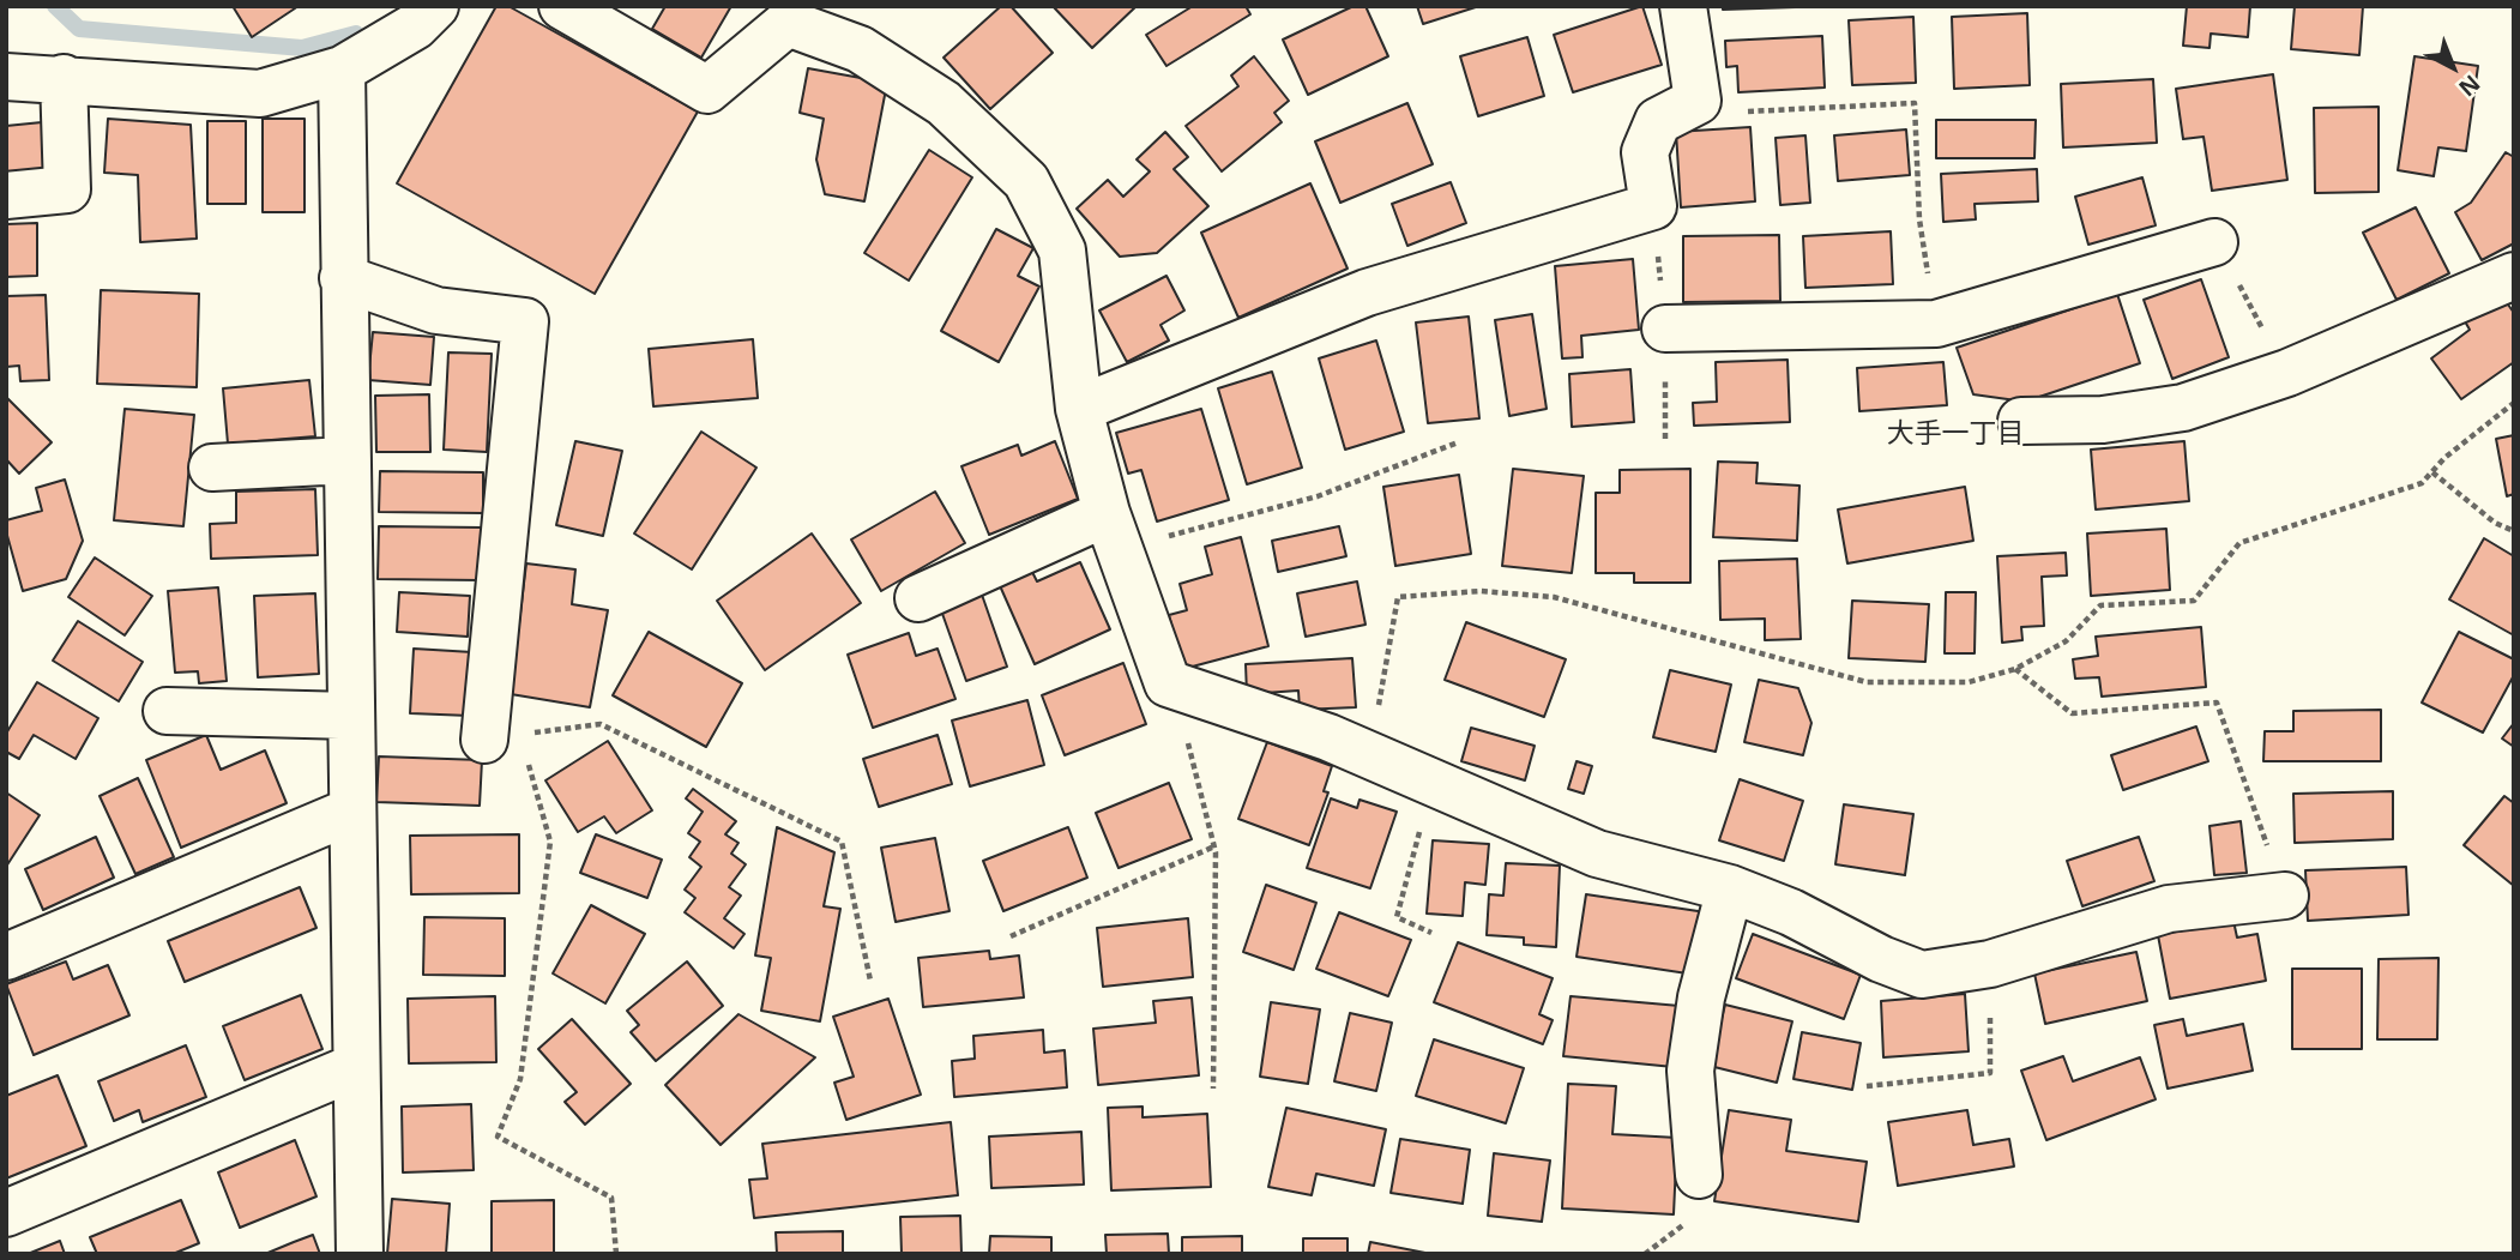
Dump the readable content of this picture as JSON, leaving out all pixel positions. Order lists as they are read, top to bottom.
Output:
{
  "districts": ["大手一丁目"],
  "north": "bottom right"
}
